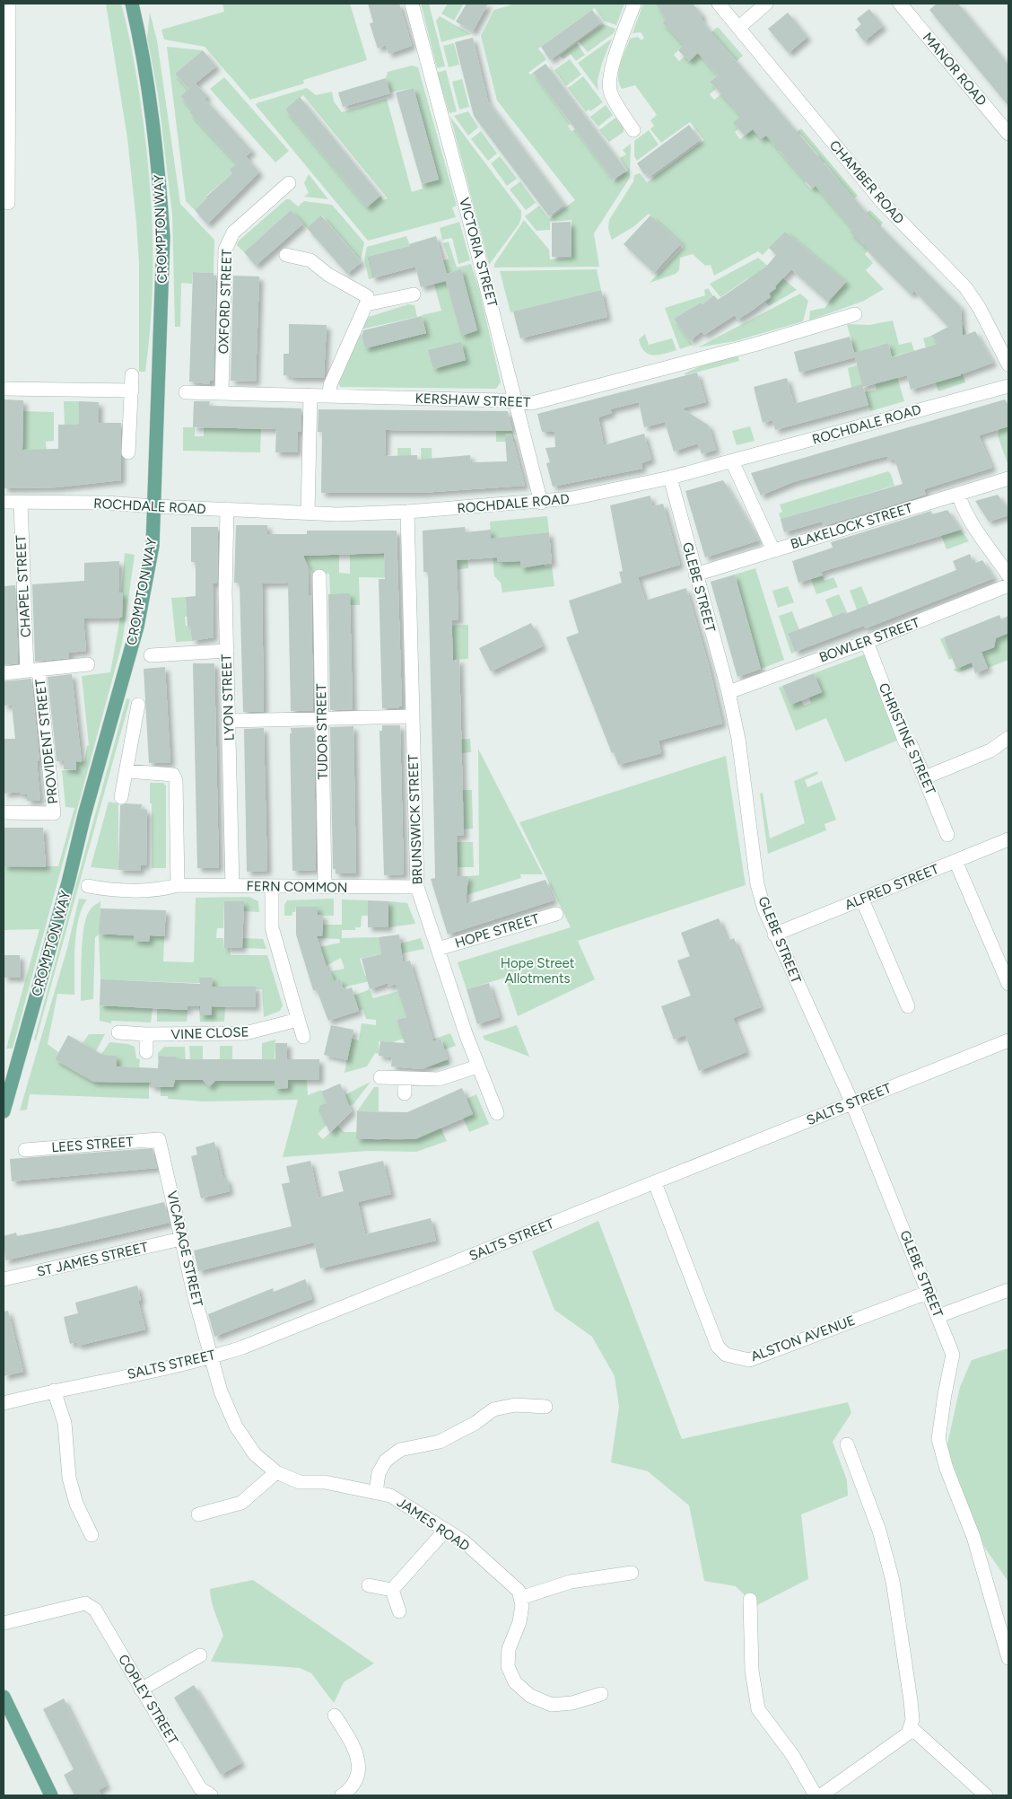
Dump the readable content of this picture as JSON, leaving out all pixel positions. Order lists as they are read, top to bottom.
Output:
{
  "streets": {
    "main road": ["CROMPTON WAY"],
    "street": [
      "MANOR ROAD",
      "CHAMBER ROAD",
      "VICTORIA STREET",
      "OXFORD STREET",
      "KERSHAW STREET",
      "ROCHDALE ROAD",
      "BLAKELOCK STREET",
      "CHAPEL STREET",
      "GLEBE STREET",
      "BOWLER STREET",
      "LYON STREET",
      "TUDOR STREET",
      "CHRISTINE STREET",
      "PROVIDENT STREET",
      "BRUNSWICK STREET",
      "FERN COMMON",
      "ALFRED STREET",
      "HOPE STREET",
      "VINE CLOSE",
      "SALTS STREET",
      "LEES STREET",
      "VICARAGE STREET",
      "ST JAMES STREET",
      "ALSTON AVENUE",
      "JAMES ROAD",
      "COPLEY STREET"
    ]
  },
  "crossings": [
    ["CROMPTON WAY", "ROCHDALE ROAD"],
    ["VICTORIA STREET", "KERSHAW STREET"],
    ["VICTORIA STREET", "ROCHDALE ROAD"],
    ["OXFORD STREET", "KERSHAW STREET"],
    ["ROCHDALE ROAD", "CHAPEL STREET"],
    ["ROCHDALE ROAD", "GLEBE STREET"],
    ["ROCHDALE ROAD", "LYON STREET"],
    ["ROCHDALE ROAD", "BRUNSWICK STREET"],
    ["BLAKELOCK STREET", "GLEBE STREET"],
    ["CHAPEL STREET", "PROVIDENT STREET"],
    ["GLEBE STREET", "BOWLER STREET"],
    ["GLEBE STREET", "ALFRED STREET"],
    ["GLEBE STREET", "SALTS STREET"],
    ["GLEBE STREET", "ALSTON AVENUE"],
    ["BOWLER STREET", "CHRISTINE STREET"],
    ["LYON STREET", "FERN COMMON"],
    ["TUDOR STREET", "FERN COMMON"],
    ["BRUNSWICK STREET", "FERN COMMON"],
    ["BRUNSWICK STREET", "HOPE STREET"],
    ["SALTS STREET", "VICARAGE STREET"],
    ["SALTS STREET", "ALSTON AVENUE"],
    ["SALTS STREET", "JAMES ROAD"],
    ["LEES STREET", "VICARAGE STREET"],
    ["VICARAGE STREET", "ST JAMES STREET"],
    ["VICARAGE STREET", "JAMES ROAD"]
  ],
  "parks": ["Hope Street Allotments"]
}
